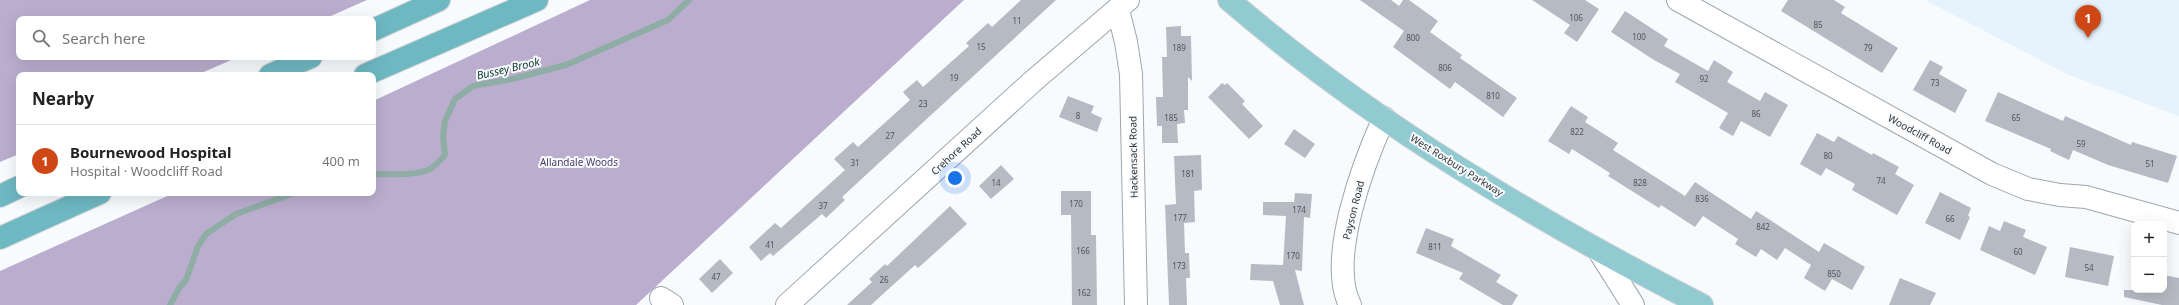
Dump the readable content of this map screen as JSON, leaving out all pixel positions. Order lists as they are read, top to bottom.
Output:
{
  "streets": {
    "main road": ["West Roxbury Parkway"],
    "street": [
      "Woodcliff Road",
      "Crehore Road",
      "Hackensack Road",
      "Payson Road"
    ]
  },
  "crossings": [
    ["Crehore Road", "Hackensack Road"],
    ["West Roxbury Parkway", "Payson Road"]
  ],
  "water": ["Bussey Brook"],
  "parks": ["Allandale Woods"],
  "house_numbers": [
    "106",
    "11",
    "85",
    "100",
    "800",
    "15",
    "189",
    "79",
    "806",
    "19",
    "92",
    "73",
    "810",
    "23",
    "86",
    "8",
    "185",
    "65",
    "822",
    "27",
    "59",
    "80",
    "31",
    "51",
    "181",
    "74",
    "14",
    "828",
    "836",
    "170",
    "37",
    "174",
    "177",
    "66",
    "842",
    "41",
    "811",
    "166",
    "60",
    "170",
    "173",
    "54",
    "850",
    "47",
    "26",
    "162"
  ],
  "page": {
    "pins": "1",
    "search": "Search here",
    "heading": "Nearby",
    "list": [
      {
        "mark": "1",
        "name": "Bournewood Hospital",
        "note": "Hospital · Woodcliff Road",
        "value": "400 m"
      }
    ],
    "map_buttons": ["+", "−"]
  }
}
